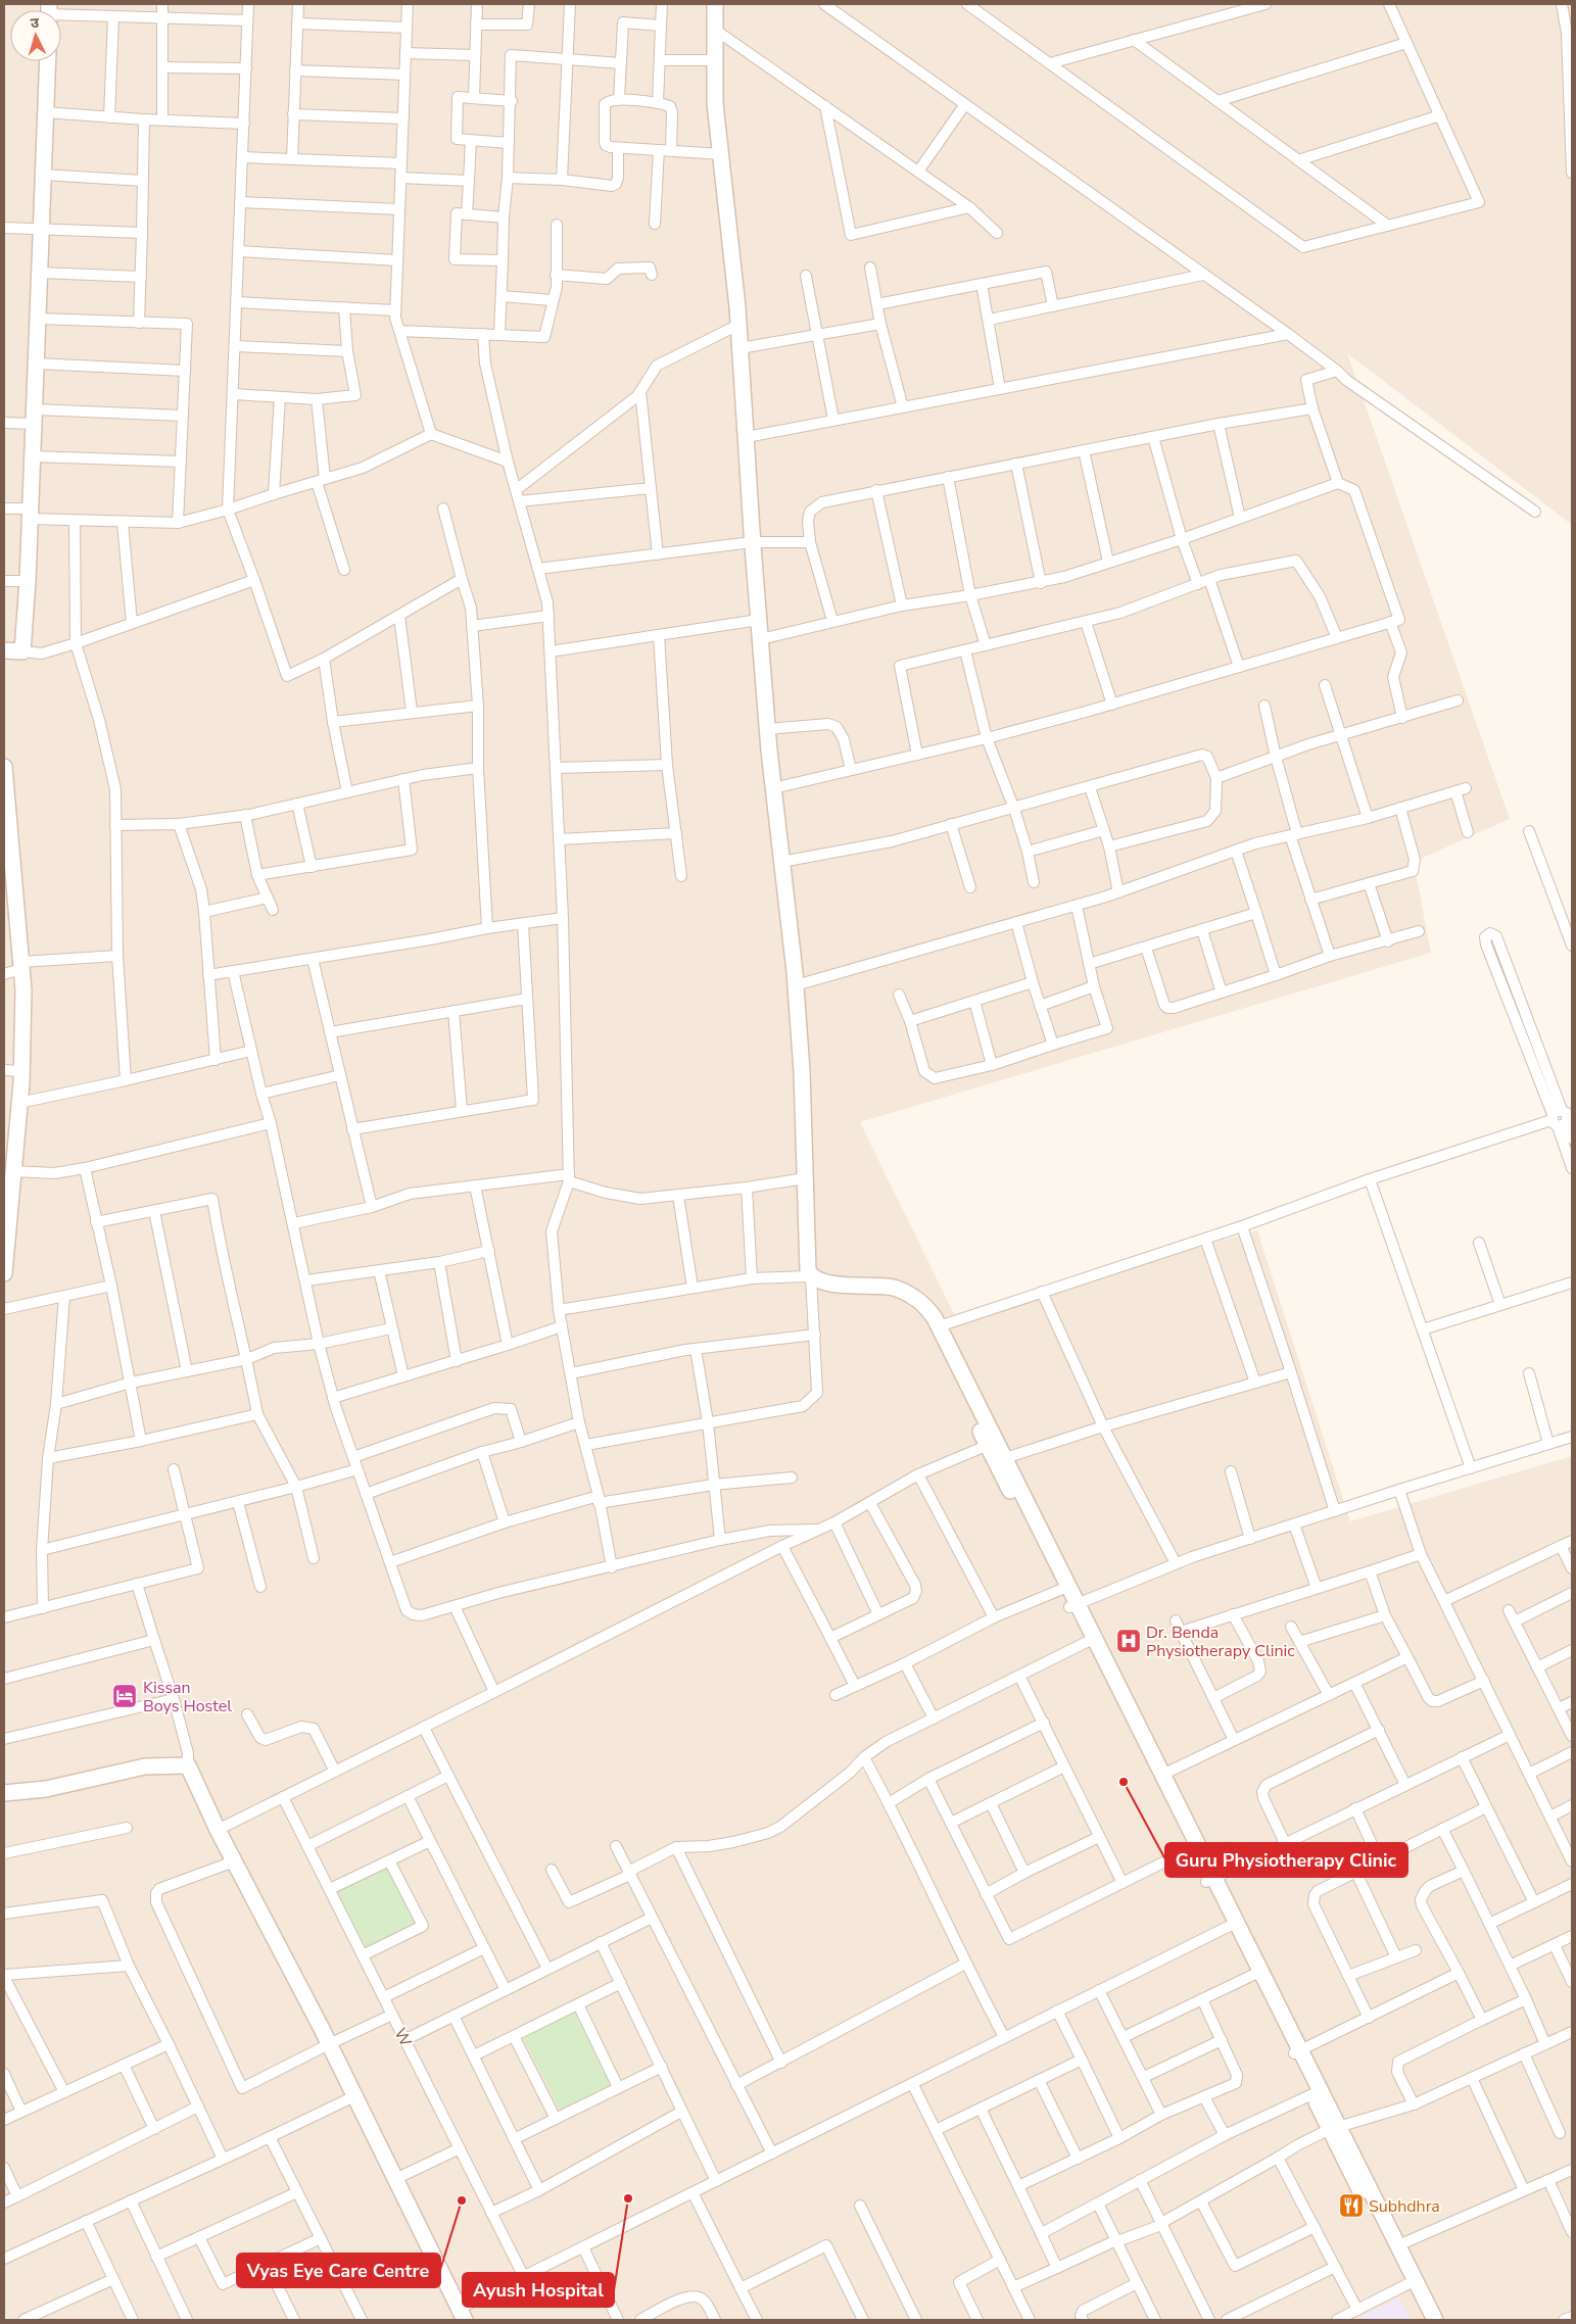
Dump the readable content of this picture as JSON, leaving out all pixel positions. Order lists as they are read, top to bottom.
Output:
{
  "streets": {
    "street": ["W"]
  },
  "places": {
    "hospital": ["Dr. Benda Physiotherapy Clinic"],
    "hotel": ["Kissan Boys Hostel"],
    "other": ["Guru Physiotherapy Clinic", "Ayush Hospital", "Vyas Eye Care Centre"],
    "restaurant": ["Subhdhra"]
  },
  "north": "top"
}
